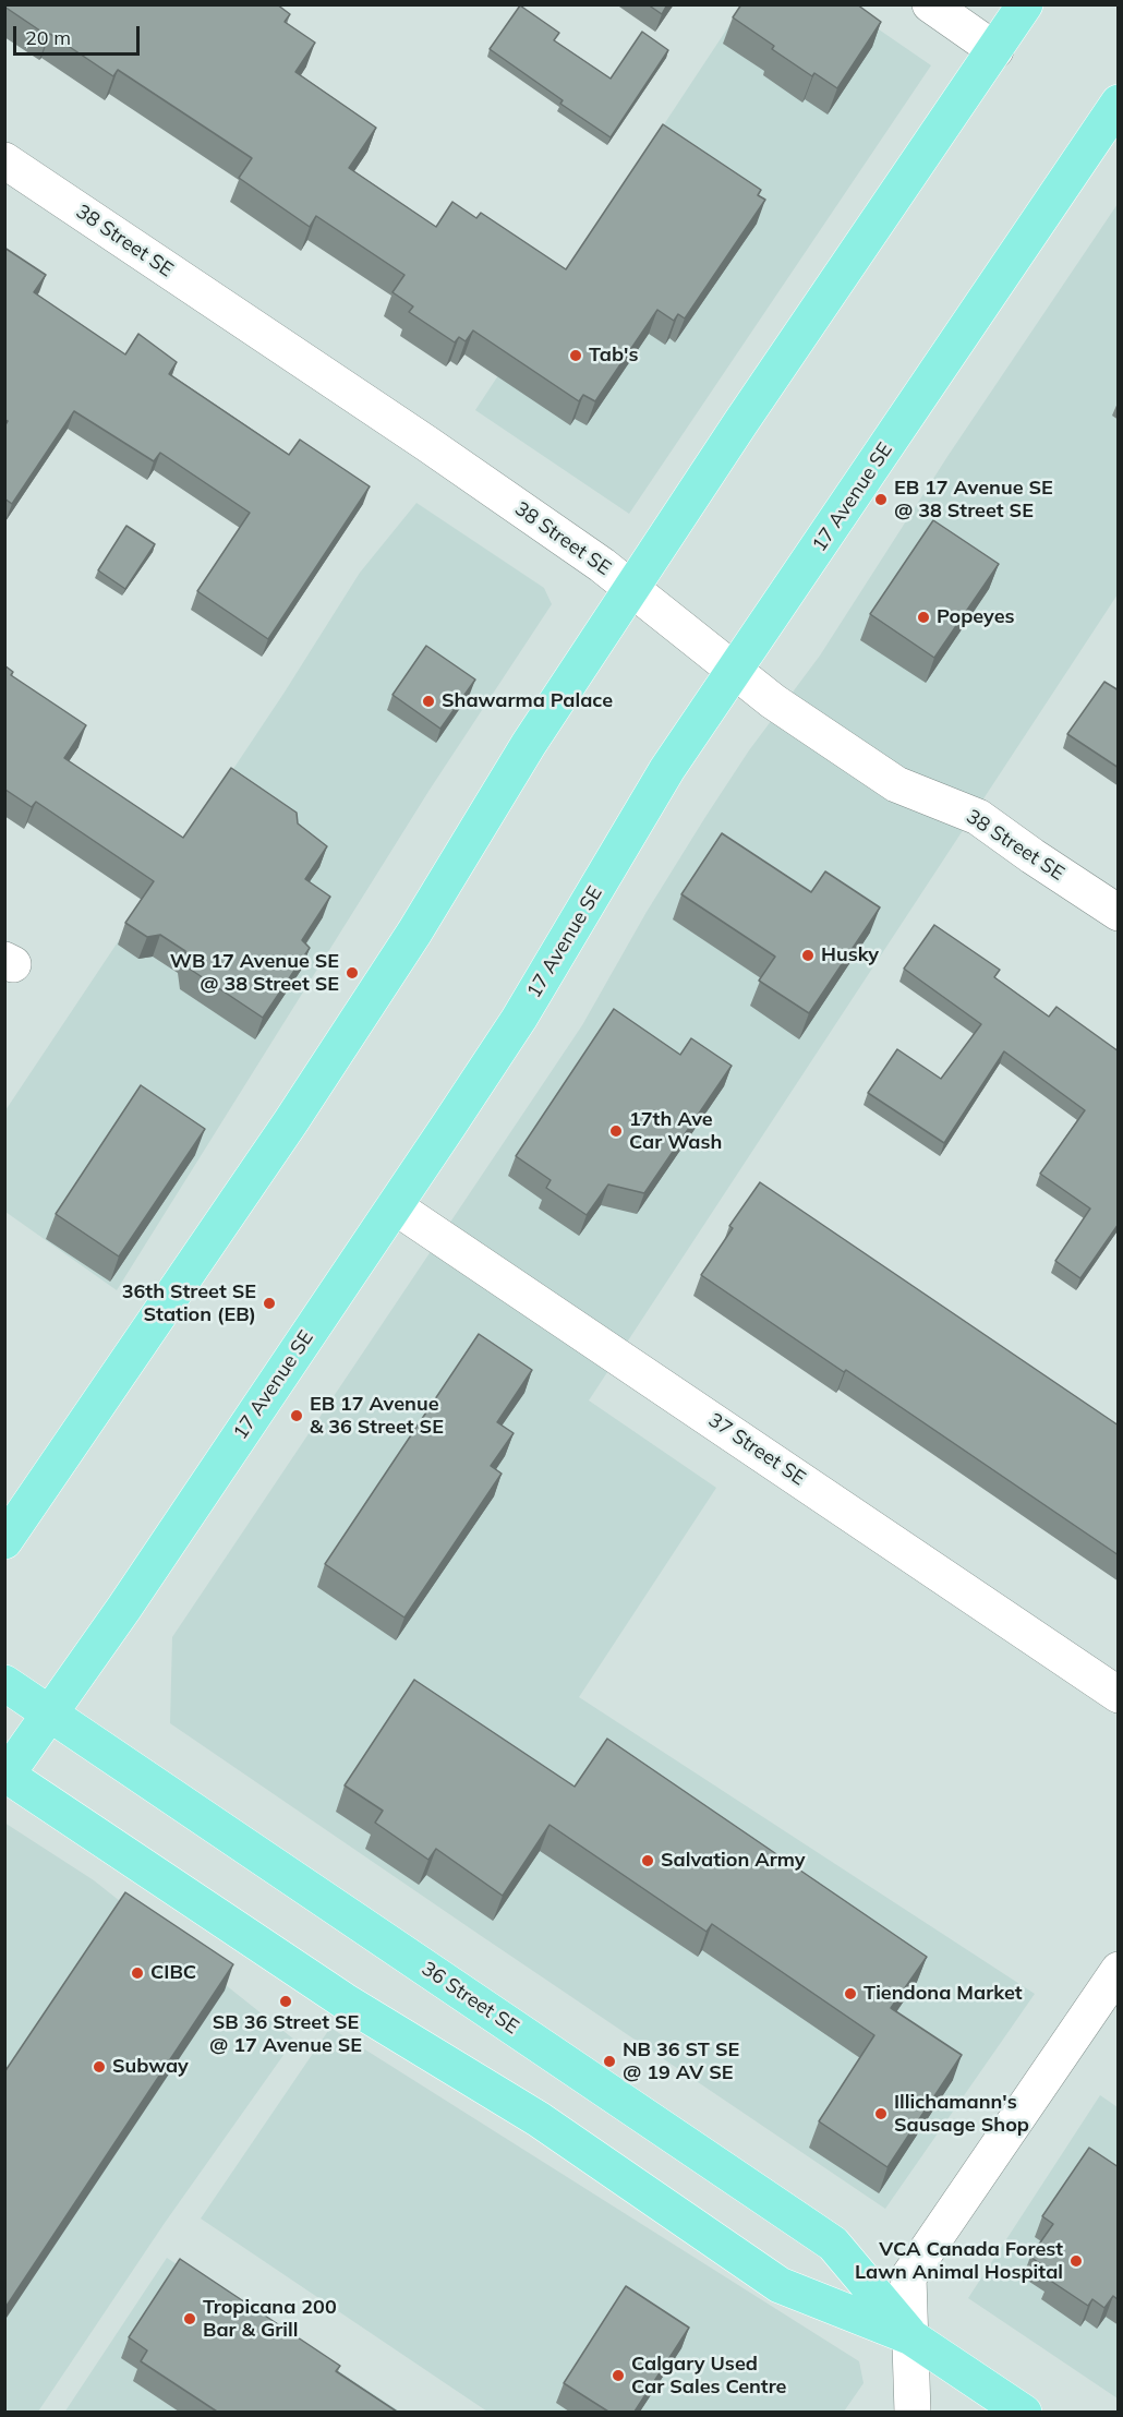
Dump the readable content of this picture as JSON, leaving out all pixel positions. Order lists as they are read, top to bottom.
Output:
{
  "streets": {
    "main road": ["17 Avenue SE", "36 Street SE"],
    "street": ["38 Street SE", "37 Street SE"]
  },
  "crossings": [
    ["38 Street SE", "17 Avenue SE"],
    ["17 Avenue SE", "37 Street SE"],
    ["17 Avenue SE", "36 Street SE"]
  ],
  "places": [
    "Tab's",
    "EB 17 Avenue SE @ 38 Street SE",
    "Popeyes",
    "Shawarma Palace",
    "Husky",
    "WB 17 Avenue SE @ 38 Street SE",
    "17th Ave Car Wash",
    "36th Street SE Station (EB)",
    "EB 17 Avenue & 36 Street SE",
    "Salvation Army",
    "CIBC",
    "Tiendona Market",
    "SB 36 Street SE @ 17 Avenue SE",
    "NB 36 ST SE @ 19 AV SE",
    "Subway",
    "Illichamann's Sausage Shop",
    "VCA Canada Forest Lawn Animal Hospital",
    "Tropicana 200 Bar & Grill",
    "Calgary Used Car Sales Centre"
  ],
  "scale_bar": "20 m"
}
